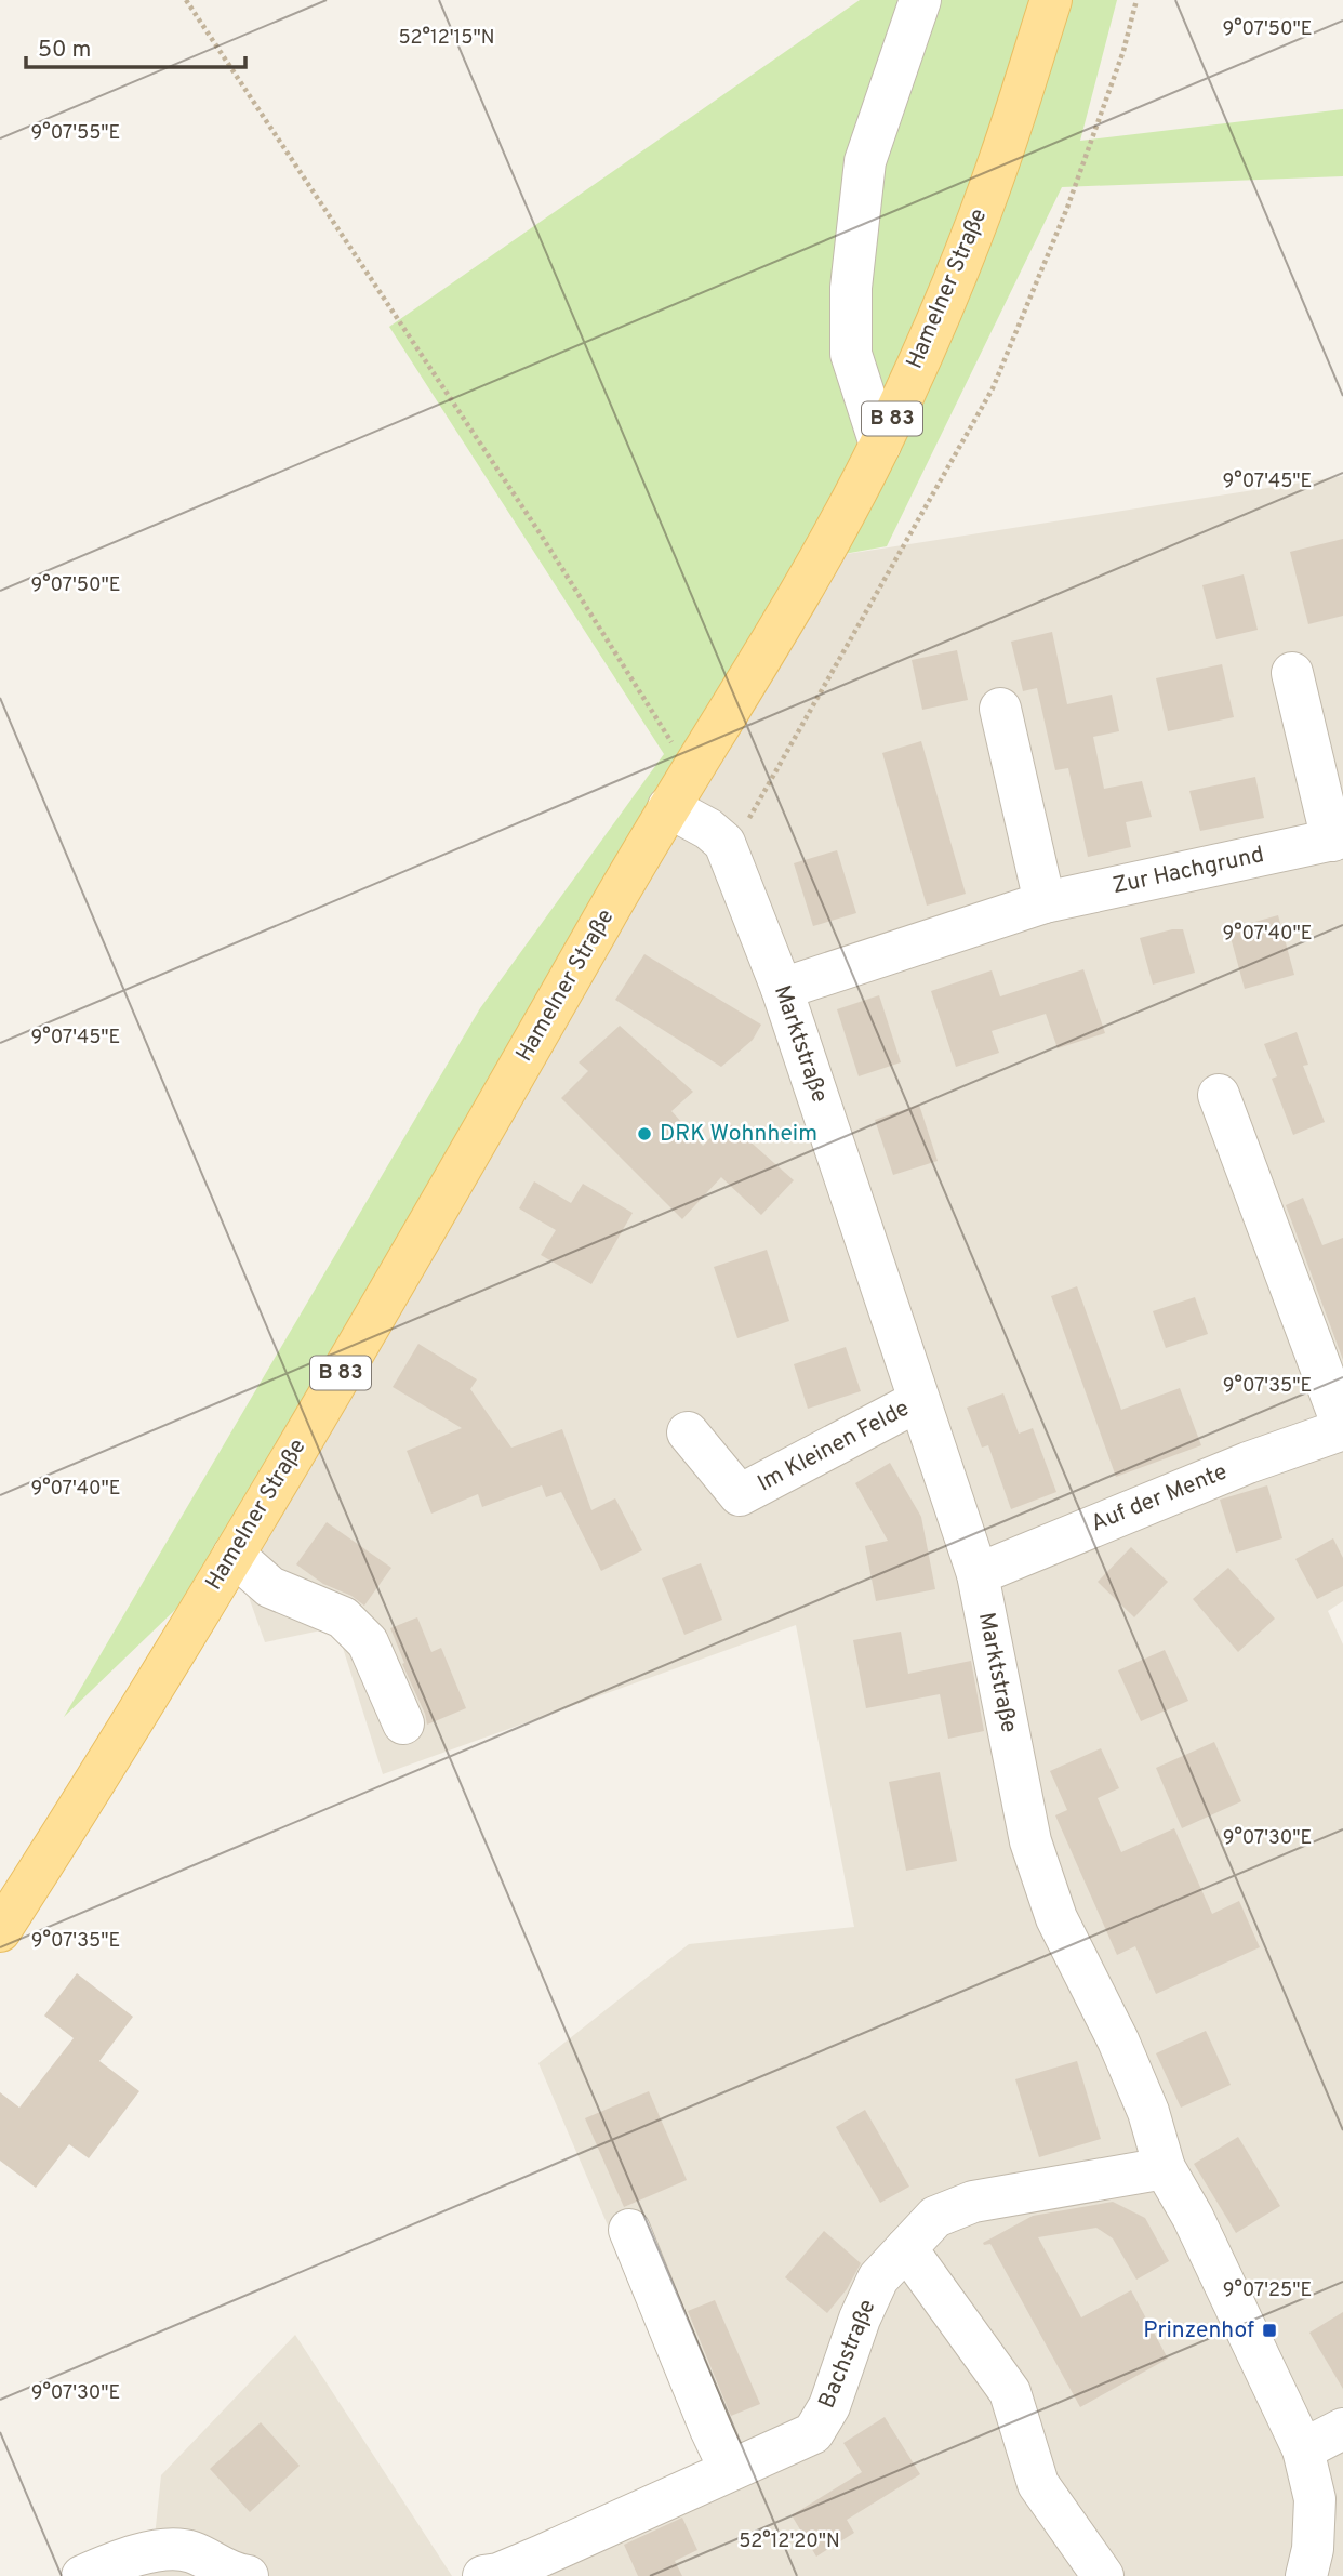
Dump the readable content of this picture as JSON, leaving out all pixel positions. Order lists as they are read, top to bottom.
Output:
{
  "streets": {
    "main road": ["Hamelner Straße", "B 83"],
    "street": [
      "Zur Hachgrund",
      "Marktstraße",
      "Im Kleinen Felde",
      "Auf der Mente",
      "Bachstraße"
    ]
  },
  "crossings": [
    ["Zur Hachgrund", "Marktstraße"],
    ["Marktstraße", "Im Kleinen Felde"],
    ["Marktstraße", "Auf der Mente"],
    ["Marktstraße", "Bachstraße"]
  ],
  "places": {
    "other": ["DRK Wohnheim"],
    "transit": ["Prinzenhof"]
  },
  "scale_bar": "50 m",
  "coordinates": [
    "9°07'50\"E",
    "52°12'15\"N",
    "9°07'55\"E",
    "9°07'45\"E",
    "9°07'40\"E",
    "9°07'35\"E",
    "9°07'30\"E",
    "9°07'25\"E",
    "52°12'20\"N"
  ]
}
